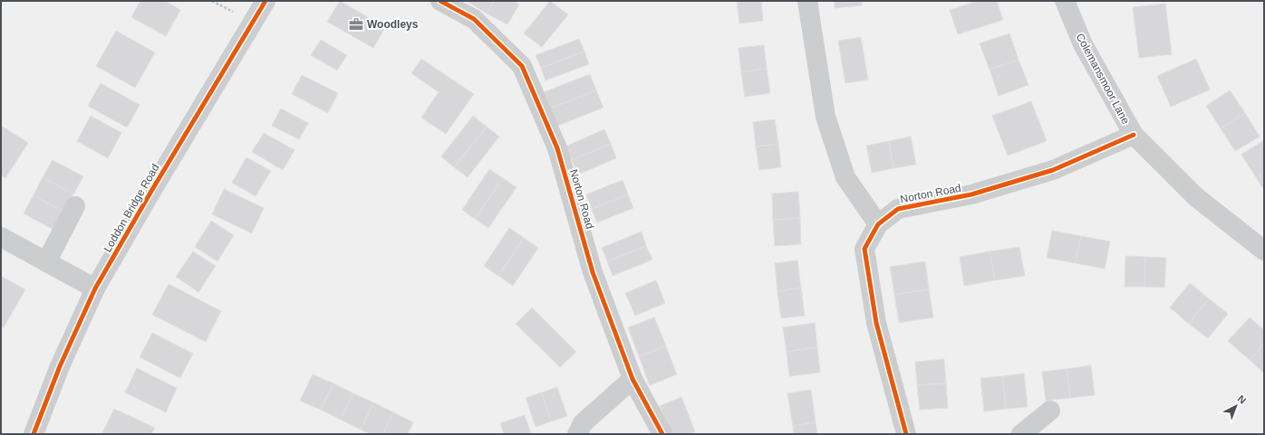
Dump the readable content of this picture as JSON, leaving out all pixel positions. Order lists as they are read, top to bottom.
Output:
{
  "streets": {
    "street": ["Colemansmoor Lane", "Norton Road", "Loddon Bridge Road"]
  },
  "crossings": [
    ["Colemansmoor Lane", "Norton Road"]
  ],
  "places": {
    "office": ["Woodleys"]
  },
  "north": "top right"
}
